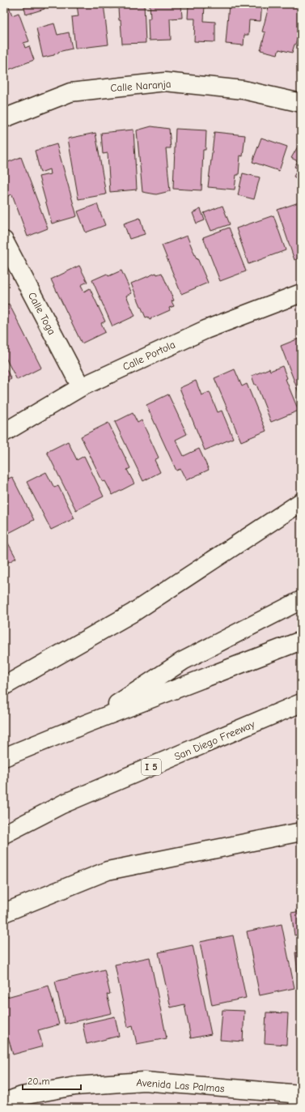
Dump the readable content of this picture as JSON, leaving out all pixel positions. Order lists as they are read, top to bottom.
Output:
{
  "streets": {
    "main road": [
      "Calle Naranja",
      "Calle Toga",
      "Calle Portola",
      "San Diego Freeway",
      "I 5",
      "Avenida Las Palmas"
    ]
  },
  "crossings": [
    ["Calle Toga", "Calle Portola"]
  ],
  "scale_bar": "20 m"
}
